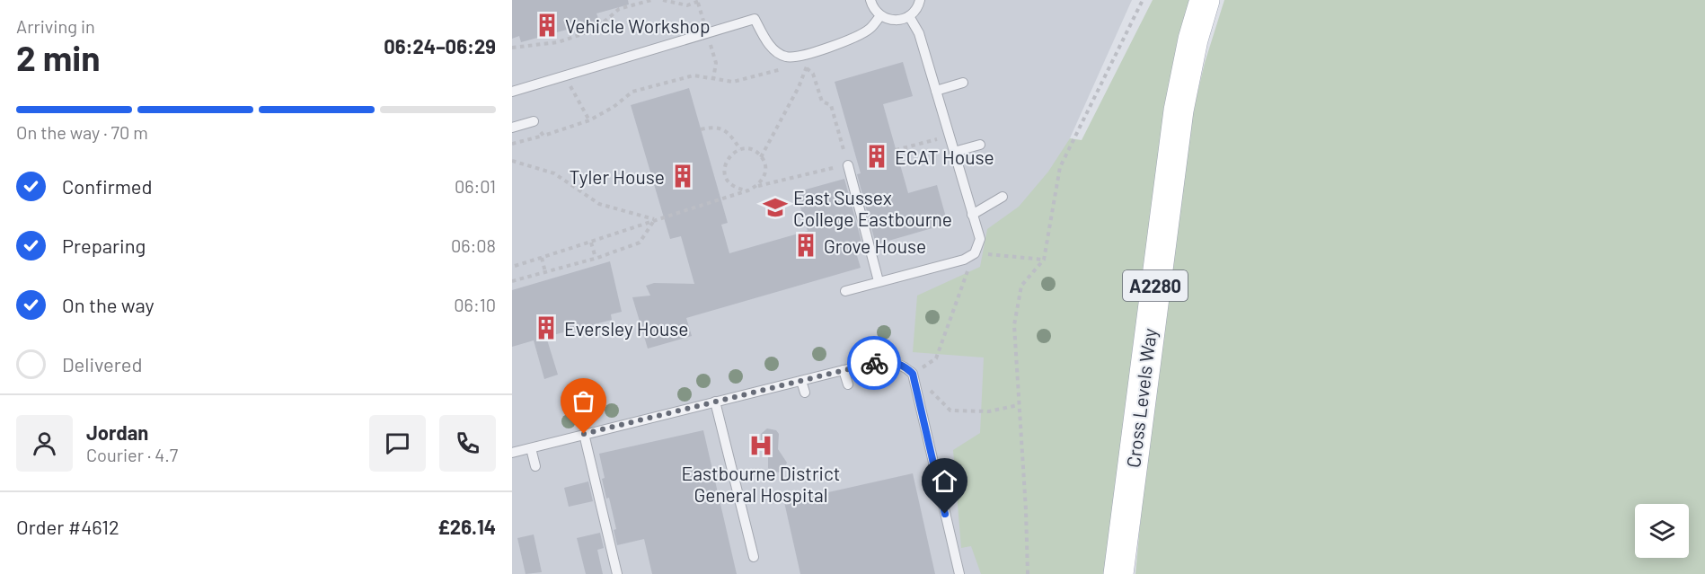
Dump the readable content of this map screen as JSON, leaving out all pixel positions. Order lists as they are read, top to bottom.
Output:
{
  "streets": {
    "main road": ["A2280", "Cross Levels Way"]
  },
  "places": {
    "building": [
      "Vehicle Workshop",
      "ECAT House",
      "Tyler House",
      "Grove House",
      "Eversley House"
    ],
    "school or university": ["East Sussex College Eastbourne"],
    "hospital": ["Eastbourne District General Hospital"]
  },
  "page": {
    "heading": ["2 min", "Arriving in", "06:24–06:29"],
    "panel": [
      "Jordan",
      "Courier · 4.7",
      "Order #4612",
      "£26.14"
    ],
    "bar": "On the way · 70 m",
    "list": [
      ["Confirmed", "06:01"],
      ["Preparing", "06:08"],
      ["On the way", "06:10"],
      "Delivered"
    ]
  }
}
